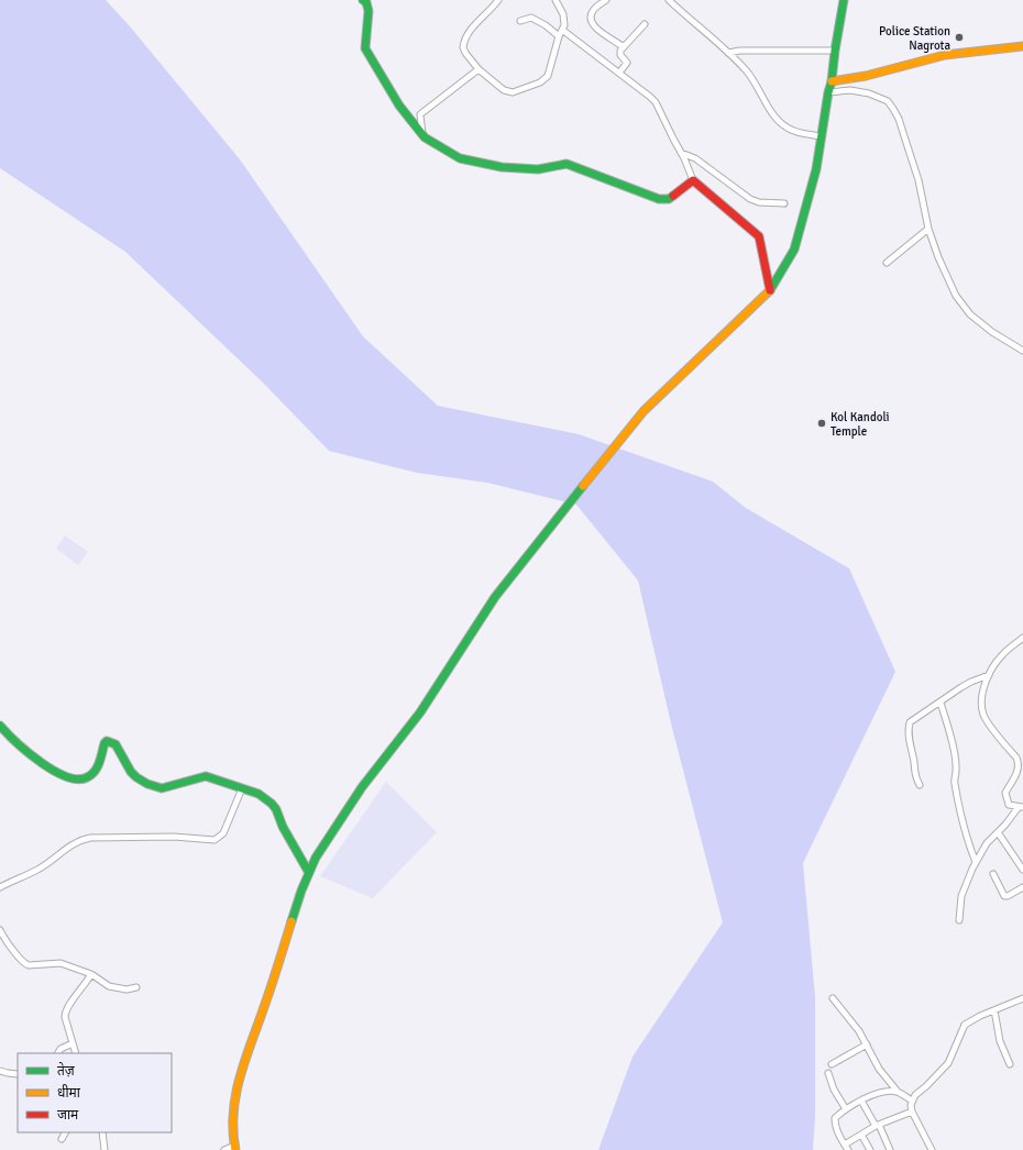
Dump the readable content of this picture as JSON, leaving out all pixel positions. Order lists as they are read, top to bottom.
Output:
{
  "places": ["Police Station Nagrota", "Kol Kandoli Temple"],
  "legend": ["तेज़", "धीमा", "जाम"]
}
